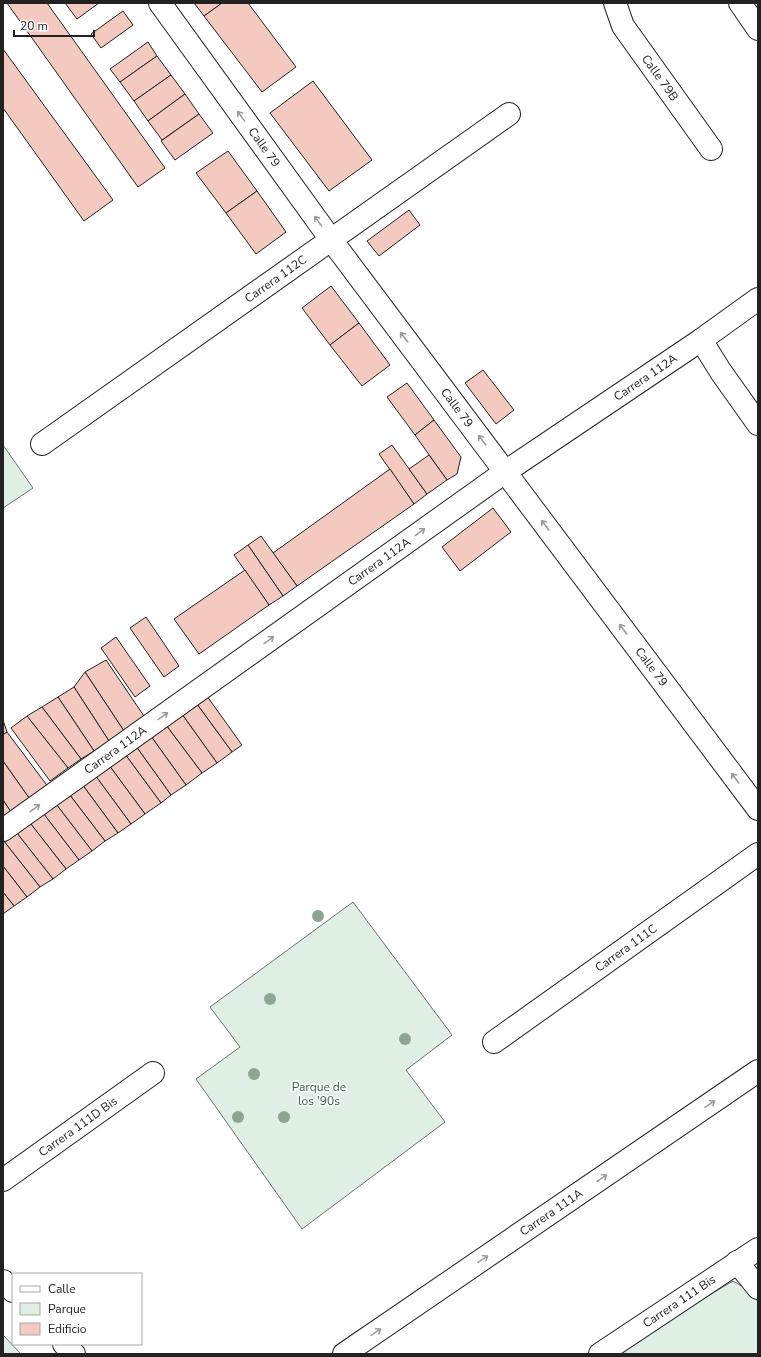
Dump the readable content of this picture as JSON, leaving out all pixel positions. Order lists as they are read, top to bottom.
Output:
{
  "streets": {
    "main road": [
      "Calle 79B",
      "Calle 79",
      "Carrera 112C",
      "Carrera 112A",
      "Carrera 111C",
      "Carrera 111D Bis",
      "Carrera 111A",
      "Carrera 111 Bis"
    ]
  },
  "crossings": [
    ["Calle 79", "Carrera 112C"],
    ["Calle 79", "Carrera 112A"]
  ],
  "one_way": ["Calle 79", "Carrera 112A", "Carrera 111A"],
  "parks": ["Parque de los '90s"],
  "legend": ["Calle", "Parque", "Edificio"],
  "scale_bar": "20 m"
}
